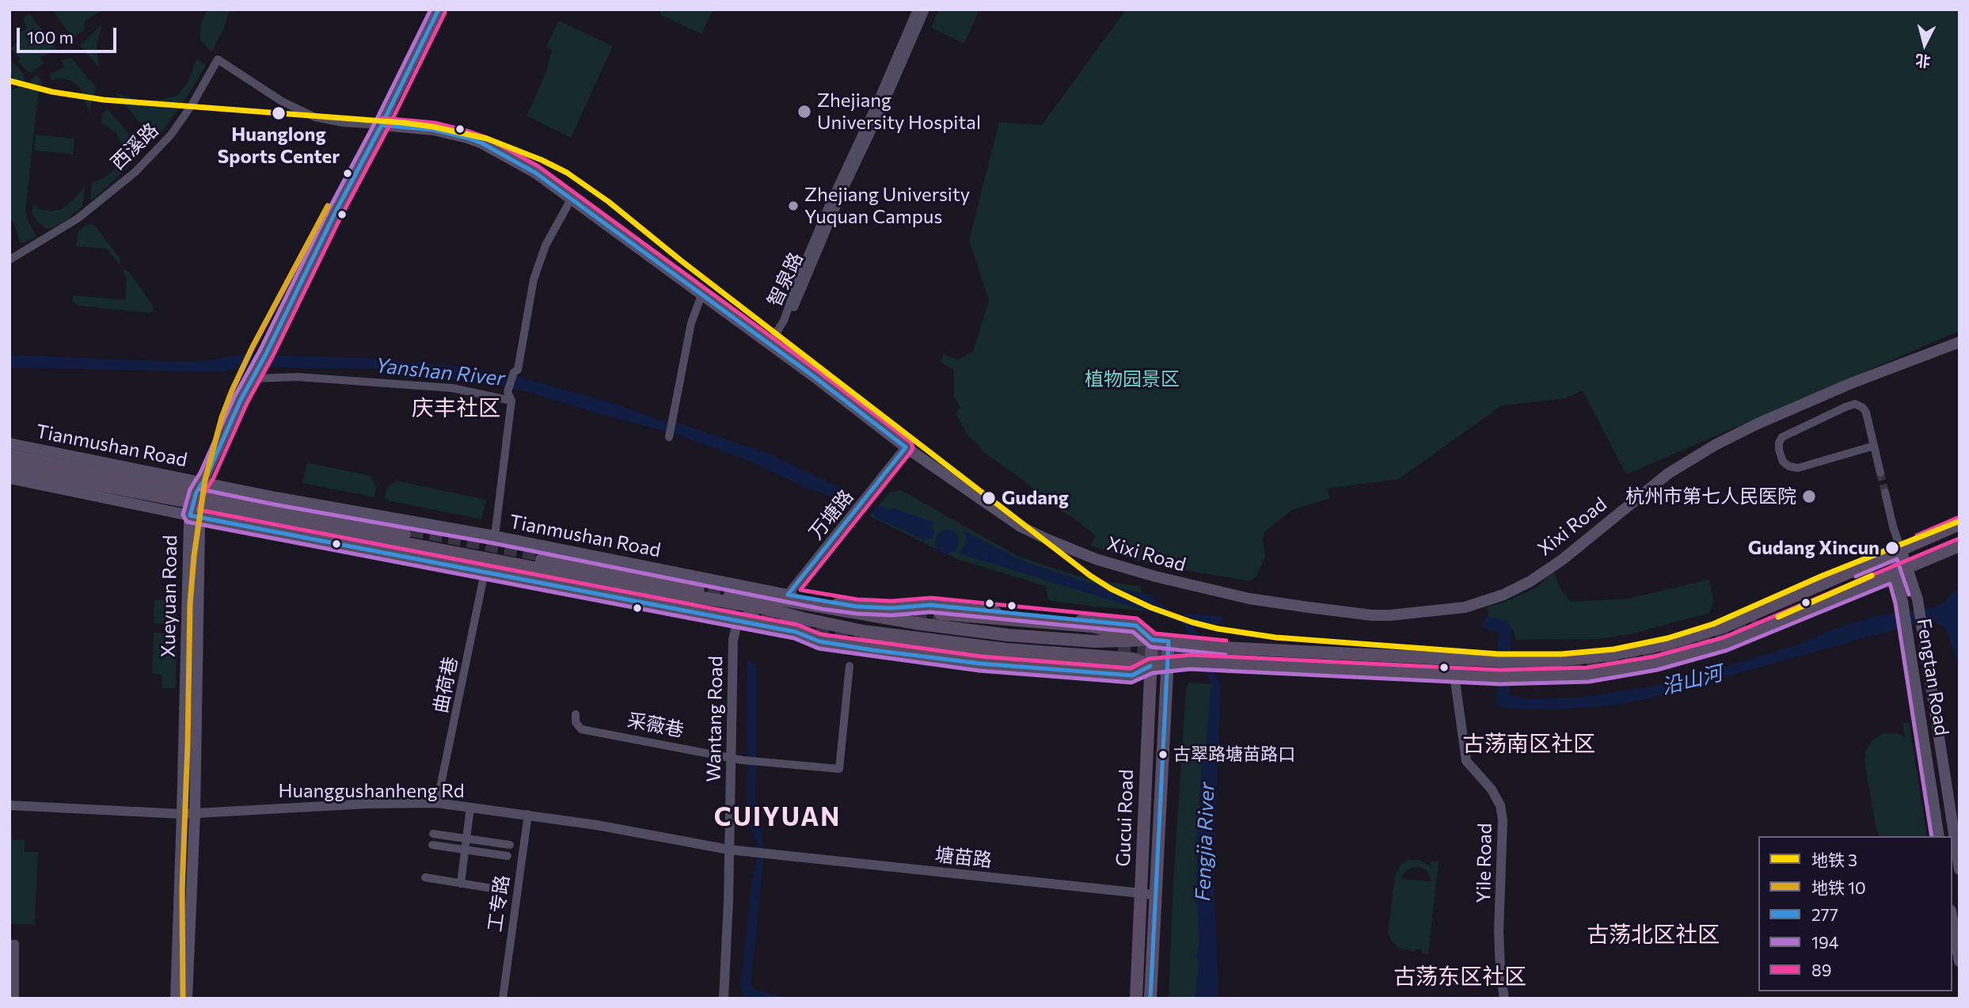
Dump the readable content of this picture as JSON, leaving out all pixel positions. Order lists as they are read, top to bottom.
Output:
{
  "streets": {
    "main road": [
      "Tianmushan Road",
      "Xixi Road",
      "Xueyuan Road",
      "Fengtan Road",
      "Gucui Road"
    ],
    "street": [
      "西溪路",
      "智泉路",
      "万塘路",
      "曲荷巷",
      "Wantang Road",
      "采薇巷",
      "Huanggushanheng Rd",
      "塘苗路",
      "Yile Road",
      "工专路"
    ]
  },
  "crossings": [
    ["西溪路", "Xixi Road"],
    ["智泉路", "Xixi Road"],
    ["Tianmushan Road", "万塘路"],
    ["Tianmushan Road", "Xueyuan Road"],
    ["Tianmushan Road", "Fengtan Road"],
    ["Tianmushan Road", "曲荷巷"],
    ["Tianmushan Road", "Wantang Road"],
    ["Tianmushan Road", "Gucui Road"],
    ["Tianmushan Road", "Yile Road"],
    ["万塘路", "Xixi Road"],
    ["Xueyuan Road", "Huanggushanheng Rd"],
    ["曲荷巷", "Huanggushanheng Rd"],
    ["Wantang Road", "采薇巷"],
    ["Wantang Road", "Huanggushanheng Rd"],
    ["Wantang Road", "塘苗路"],
    ["Huanggushanheng Rd", "塘苗路"],
    ["Huanggushanheng Rd", "工专路"],
    ["Gucui Road", "塘苗路"]
  ],
  "districts": [
    "庆丰社区",
    "古荡南区社区",
    "CUIYUAN",
    "古荡北区社区",
    "古荡东区社区"
  ],
  "water": ["Yanshan River", "沿山河", "Fengjia River"],
  "parks": ["植物园景区"],
  "places": [
    "Zhejiang University Hospital",
    "Huanglong Sports Center",
    "Zhejiang University Yuquan Campus",
    "杭州市第七人民医院",
    "Gudang",
    "Gudang Xincun",
    "古翠路塘苗路口"
  ],
  "lines": [
    "transit line 277",
    "transit line 194",
    "transit line 89",
    "metro line 3",
    "metro line 10"
  ],
  "legend": [
    "地铁 3",
    "地铁 10",
    "277",
    "194",
    "89"
  ],
  "scale_bar": "100 m",
  "north": "bottom"
}
